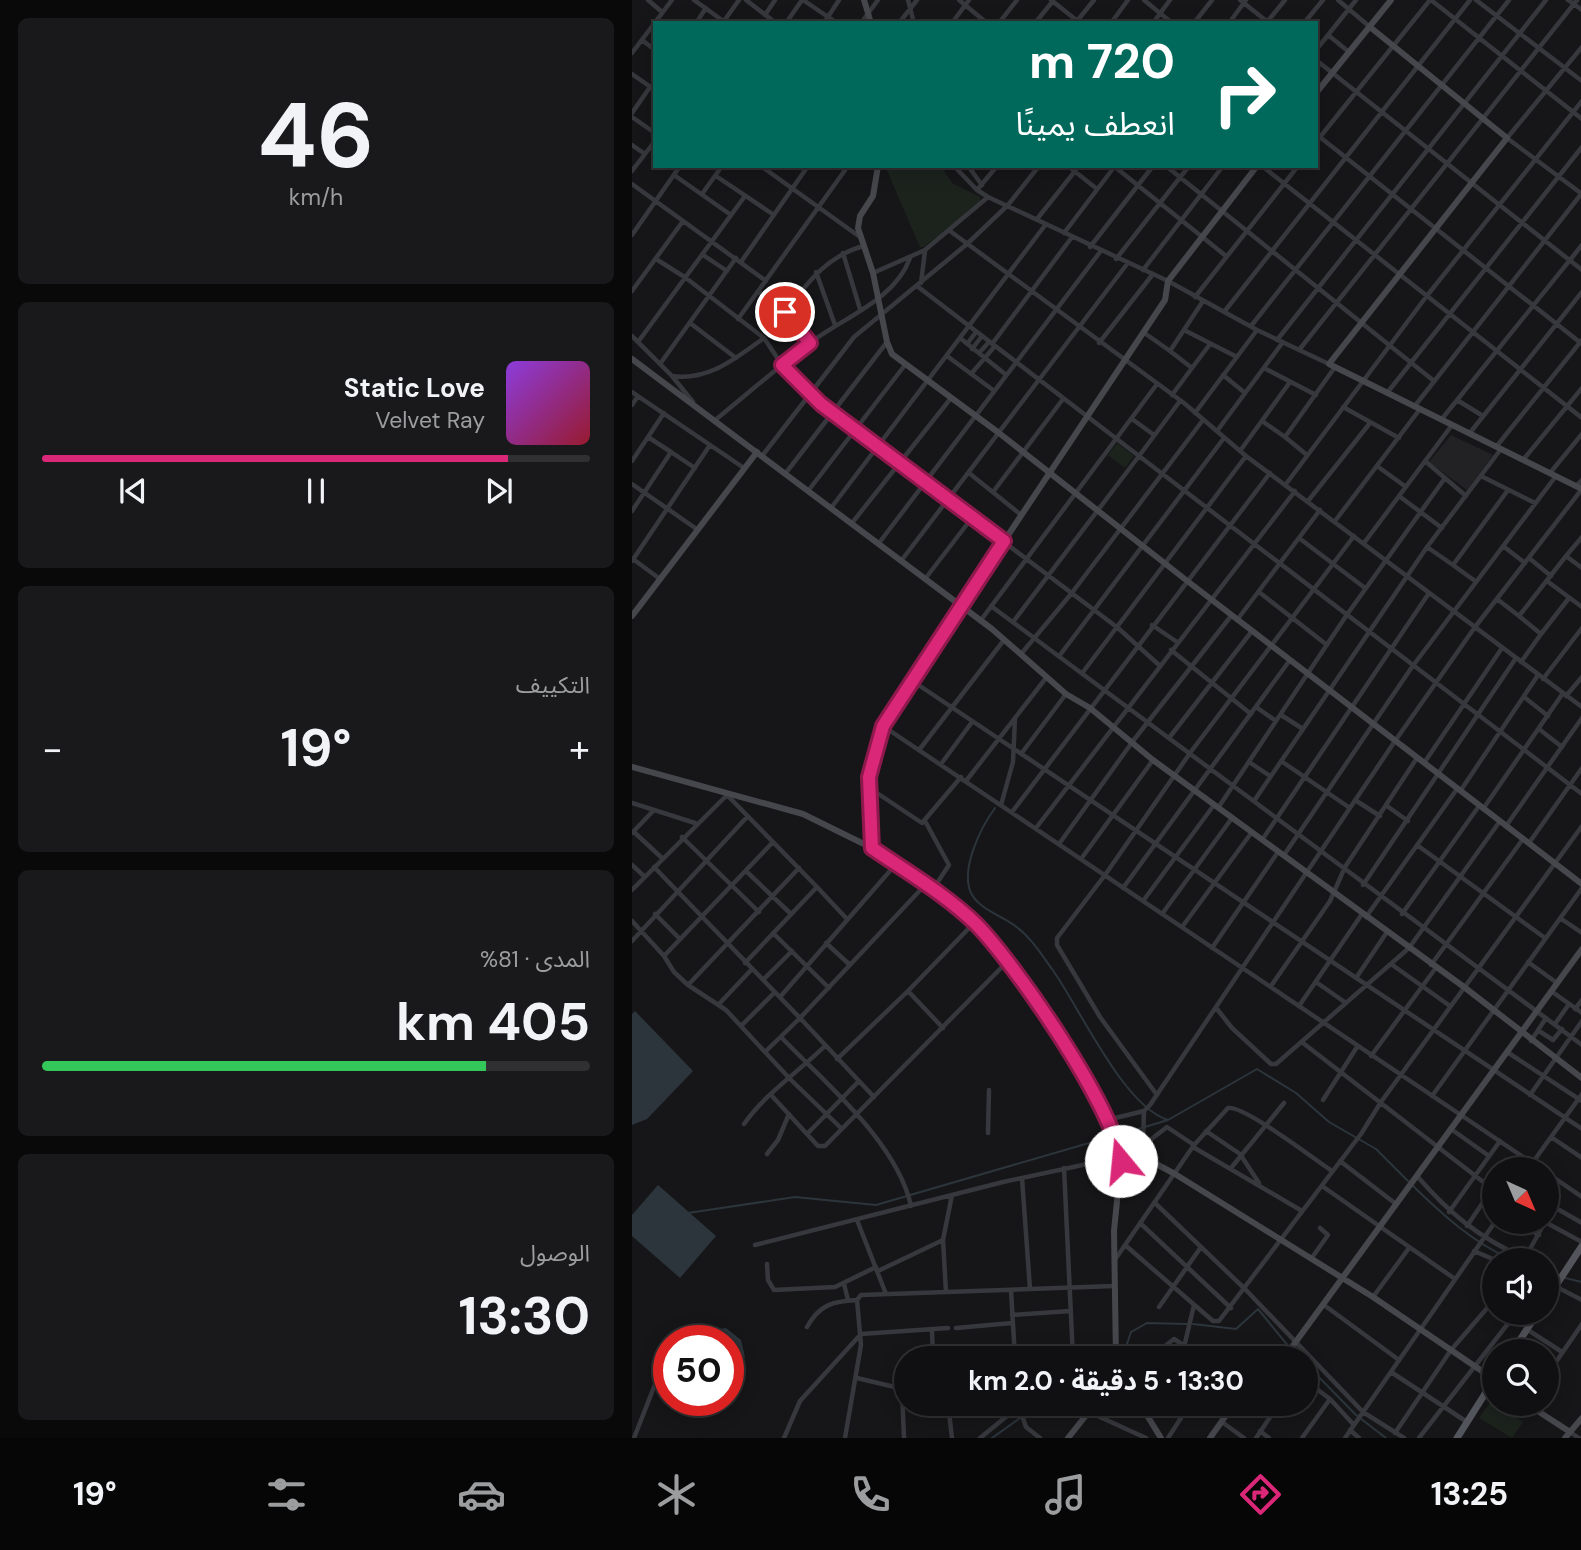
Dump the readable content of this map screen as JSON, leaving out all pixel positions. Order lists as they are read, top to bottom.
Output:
{
  "north": "bottom right",
  "page": {
    "tile": [
      ["46", "km/h"],
      "التكييف",
      ["المدى · 81%", "405 km"],
      ["الوصول", "13:30"]
    ],
    "turn": ["720 m", "انعطف يمينًا"],
    "song": ["Static Love", "Velvet Ray"],
    "heat": ["−", "19°", "+"],
    "limit": "50",
    "trip": "13:30 · 5 دقيقة · 2.0 km",
    "tabs": ["13:25", "19°"]
  }
}
